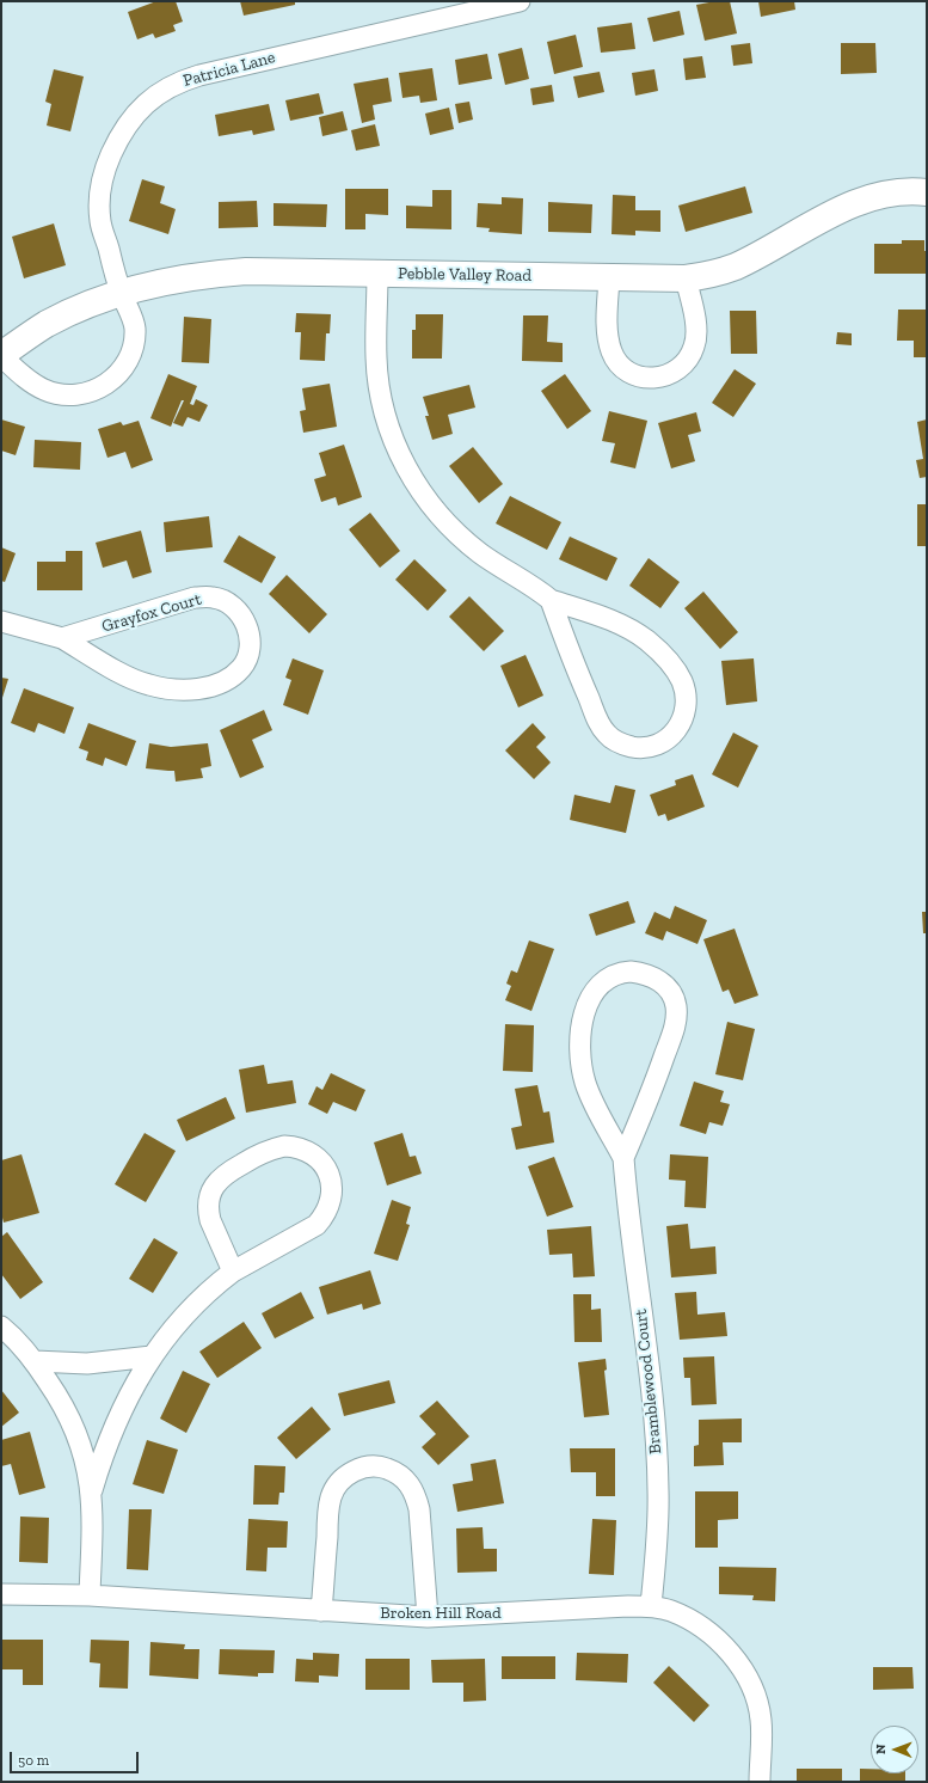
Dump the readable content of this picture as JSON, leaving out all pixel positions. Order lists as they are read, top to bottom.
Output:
{
  "streets": {
    "street": [
      "Patricia Lane",
      "Pebble Valley Road",
      "Grayfox Court",
      "Bramblewood Court",
      "Broken Hill Road"
    ]
  },
  "crossings": [
    ["Patricia Lane", "Pebble Valley Road"],
    ["Bramblewood Court", "Broken Hill Road"]
  ],
  "scale_bar": "50 m",
  "north": "left"
}
